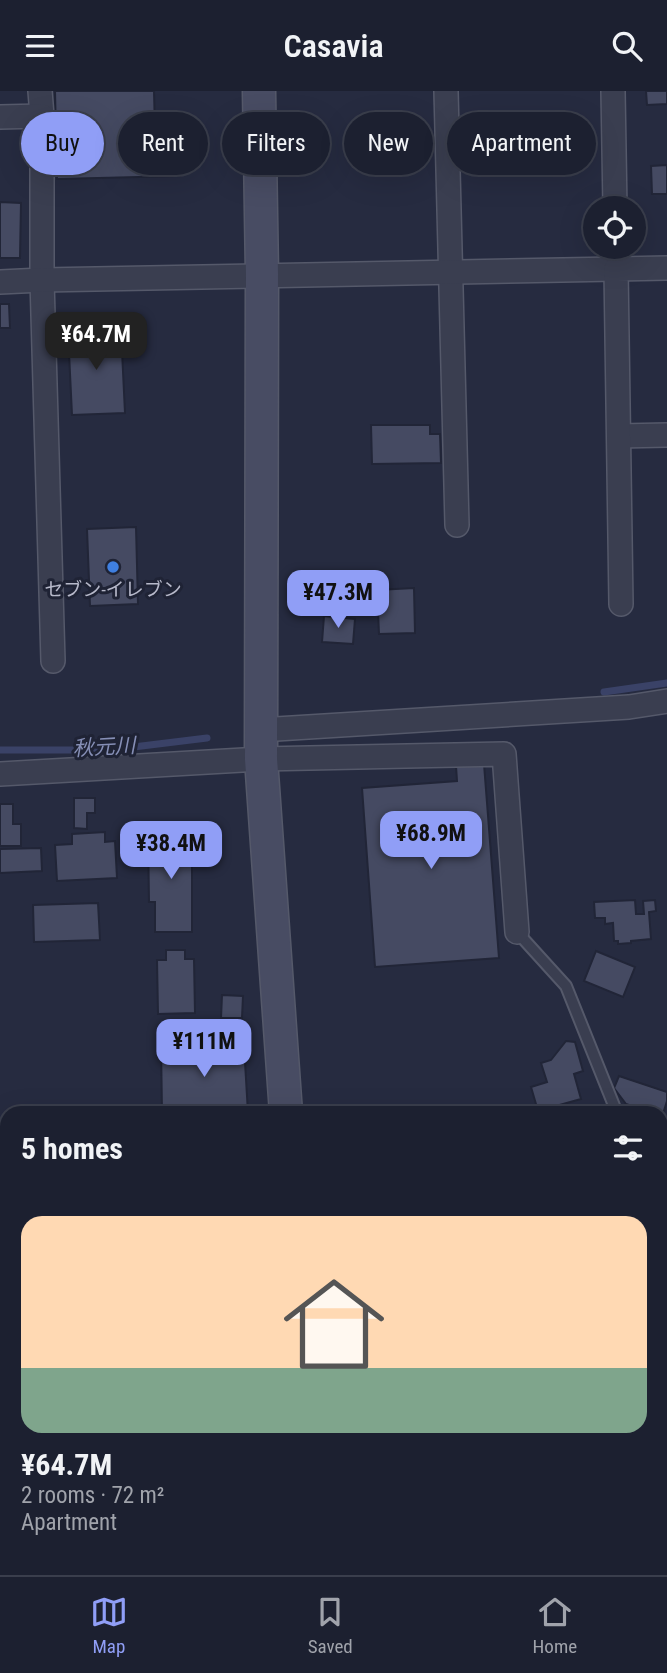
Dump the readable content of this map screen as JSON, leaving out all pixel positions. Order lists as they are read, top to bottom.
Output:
{
  "water": ["秋元川"],
  "places": ["セブン-イレブン"],
  "page": {
    "header": "Casavia",
    "chip": [
      "Buy",
      "Rent",
      "Filters",
      "New",
      "Apartment"
    ],
    "price": [
      "¥64.7M",
      "¥47.3M",
      "¥68.9M",
      "¥38.4M",
      "¥111M"
    ],
    "heading": "5 homes",
    "list": [
      {
        "name": "¥64.7M",
        "note": "2 rooms · 72 m² · Apartment"
      }
    ],
    "tabs": ["Map", "Saved", "Home"]
  }
}
